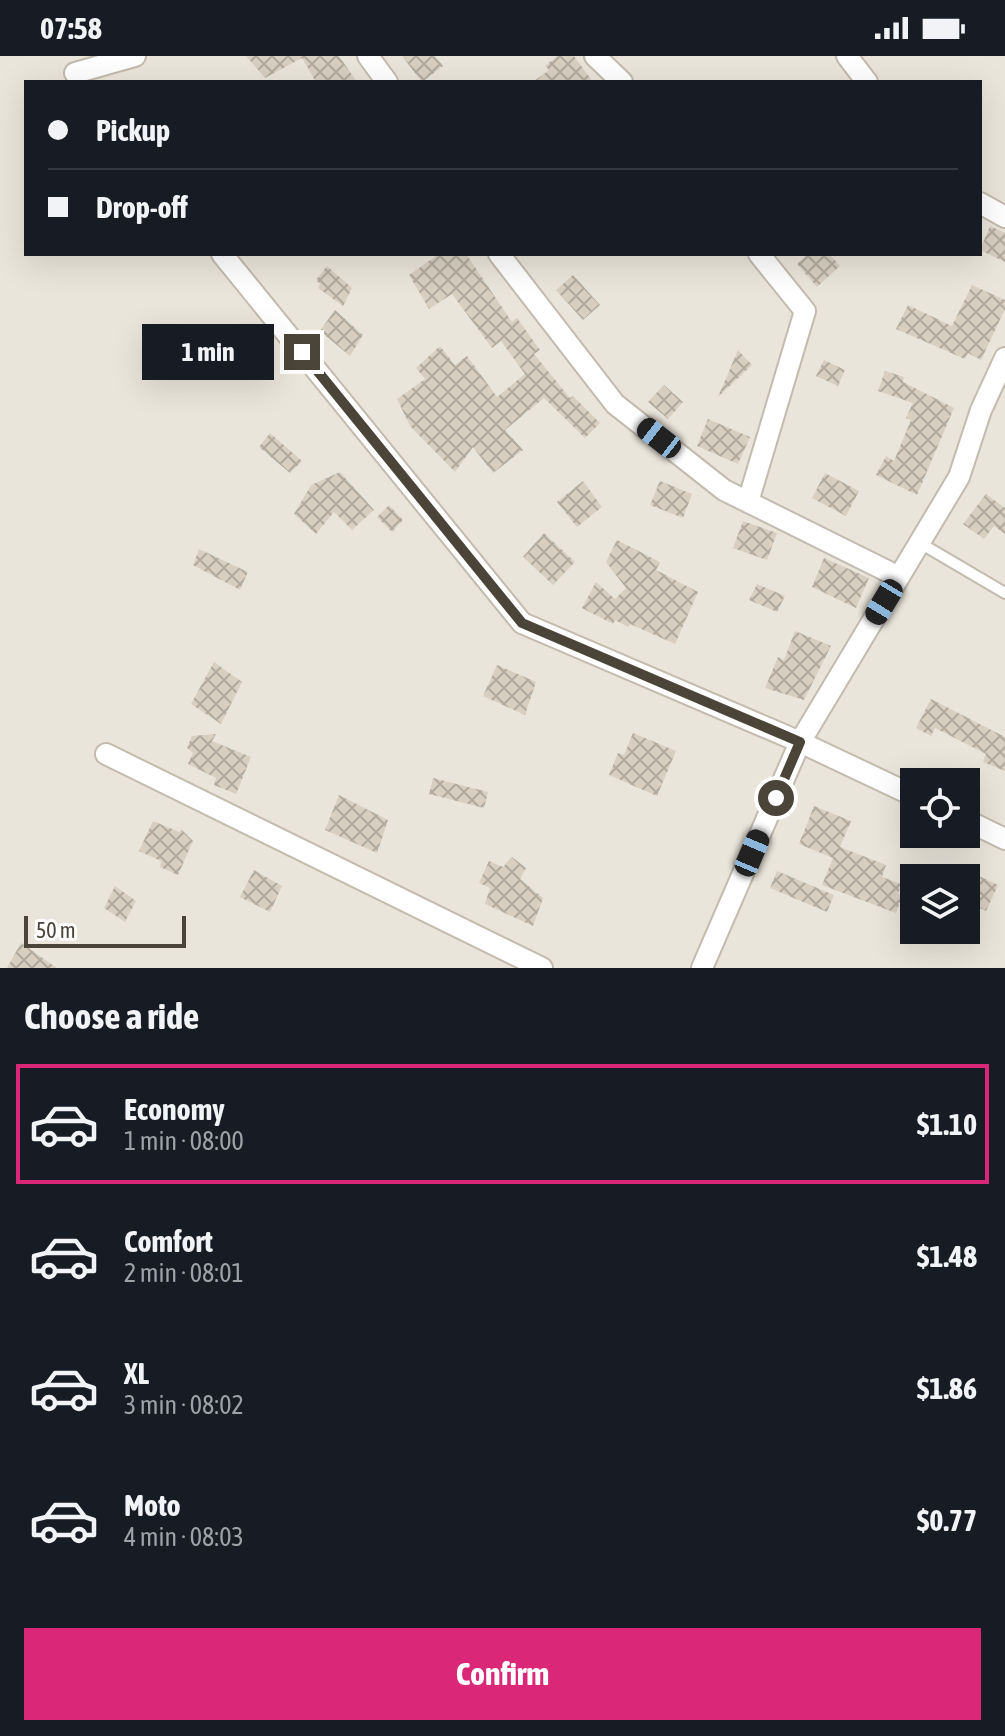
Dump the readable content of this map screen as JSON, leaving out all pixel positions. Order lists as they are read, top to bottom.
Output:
{
  "scale_bar": "50 m",
  "page": {
    "status": "07:58",
    "banner": ["Pickup", "Drop-off"],
    "bubble": "1 min",
    "scale": "50 m",
    "heading": "Choose a ride",
    "list": [
      {
        "name": "Economy",
        "note": "1 min · 08:00",
        "value": "$1.10"
      },
      {
        "name": "Comfort",
        "note": "2 min · 08:01",
        "value": "$1.48"
      },
      {
        "name": "XL",
        "note": "3 min · 08:02",
        "value": "$1.86"
      },
      {
        "name": "Moto",
        "note": "4 min · 08:03",
        "value": "$0.77"
      }
    ],
    "buttons": "Confirm"
  }
}
